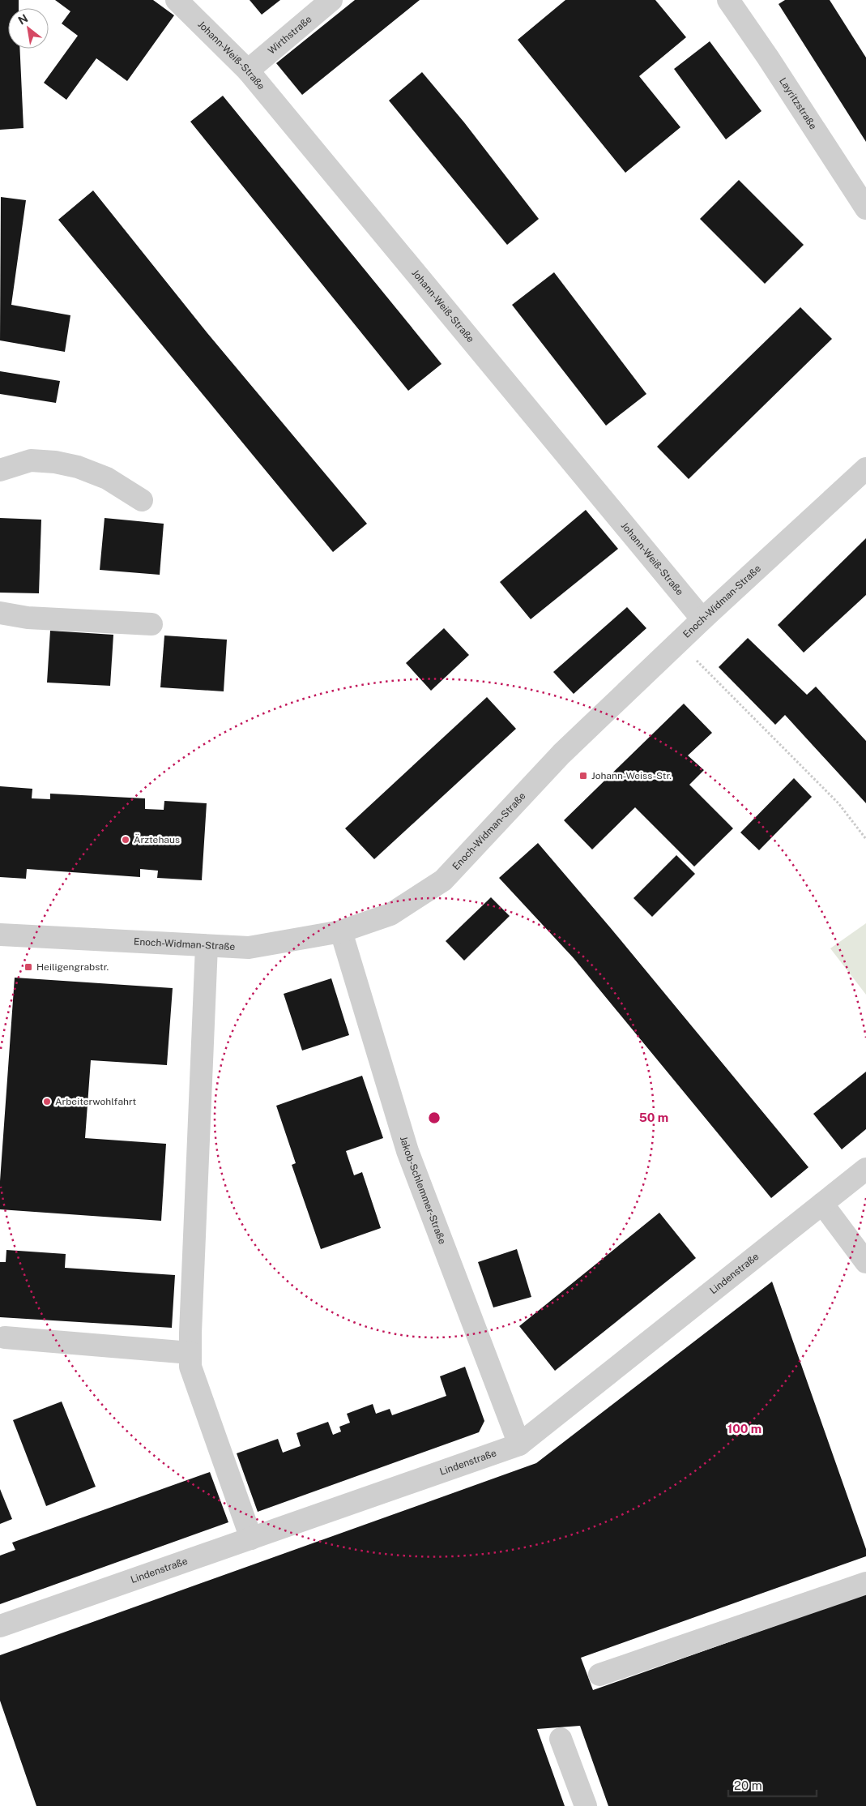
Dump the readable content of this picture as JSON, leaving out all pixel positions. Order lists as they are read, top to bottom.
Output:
{
  "streets": {
    "street": [
      "Wirthstraße",
      "Johann-Weiß-Straße",
      "Layritzstraße",
      "Enoch-Widman-Straße",
      "Jakob-Schlemmer-Straße",
      "Lindenstraße"
    ]
  },
  "crossings": [
    ["Wirthstraße", "Johann-Weiß-Straße"],
    ["Johann-Weiß-Straße", "Enoch-Widman-Straße"],
    ["Enoch-Widman-Straße", "Jakob-Schlemmer-Straße"],
    ["Jakob-Schlemmer-Straße", "Lindenstraße"]
  ],
  "places": {
    "transit": ["Johann-Weiss-Str.", "Heiligengrabstr."],
    "other": ["Ärztehaus", "Arbeiterwohlfahrt"]
  },
  "scale_bar": "20 m",
  "north": "top left",
  "rings": ["50 m", "100 m"]
}
